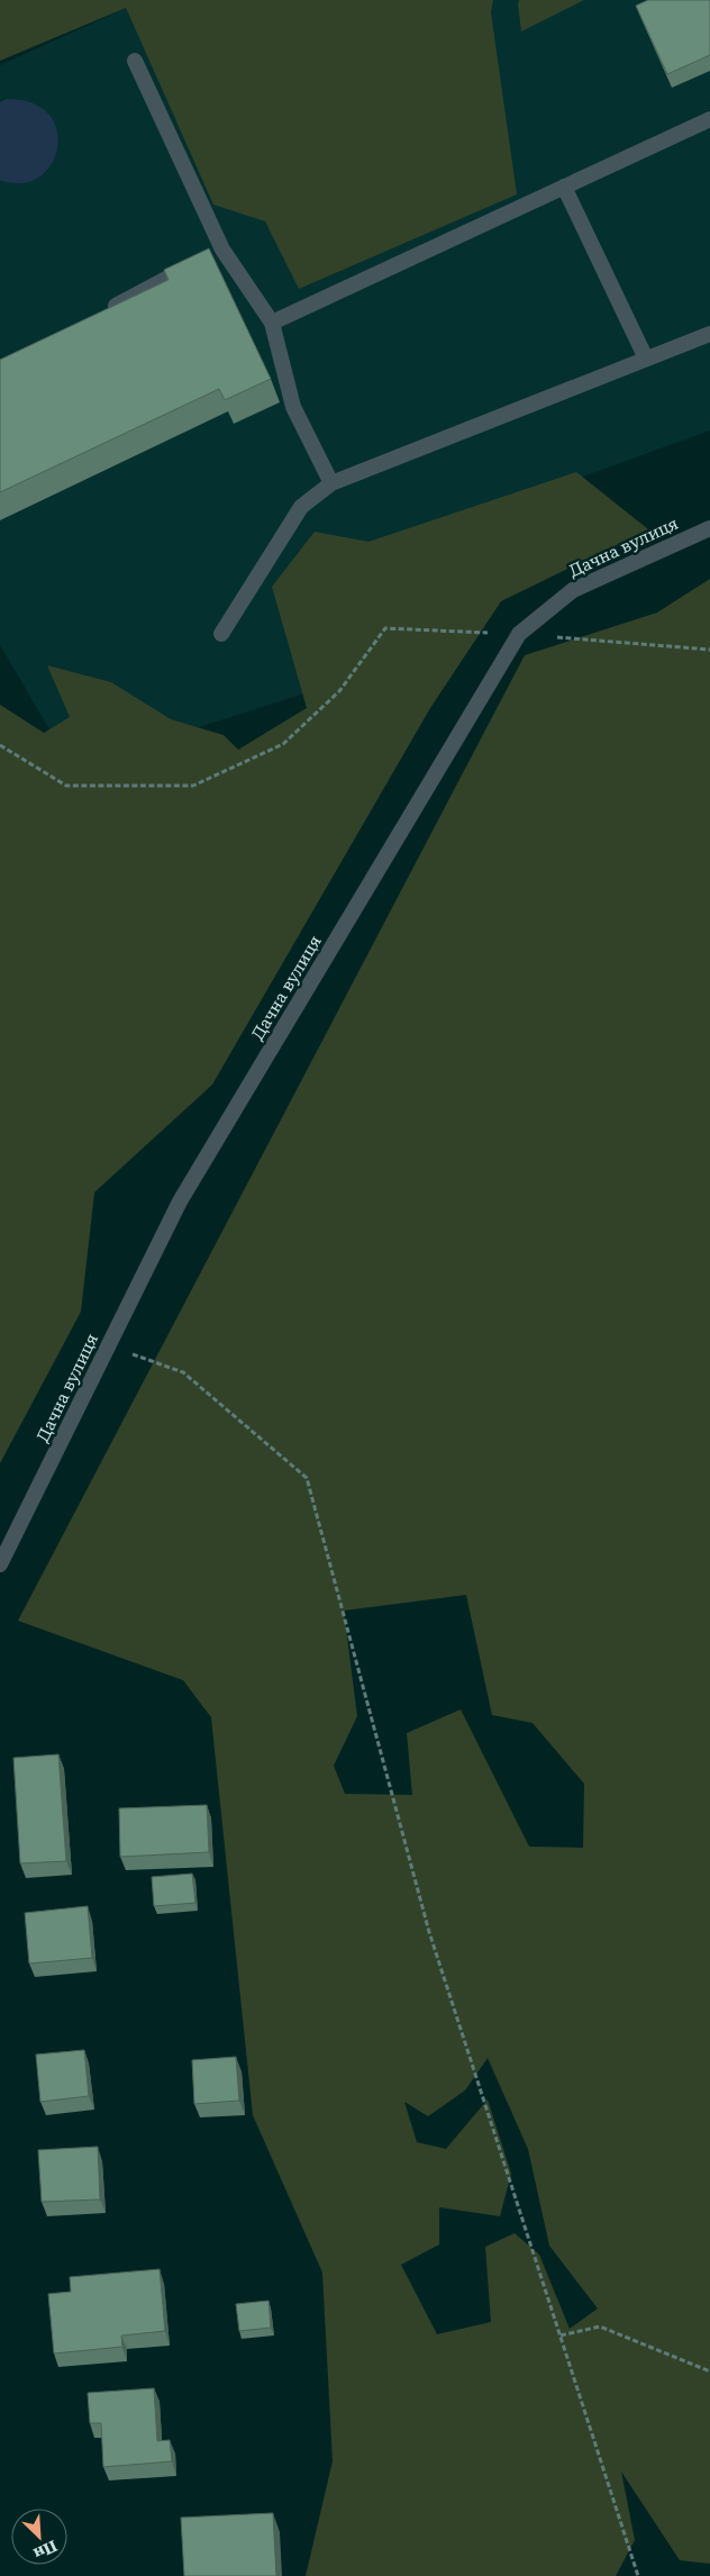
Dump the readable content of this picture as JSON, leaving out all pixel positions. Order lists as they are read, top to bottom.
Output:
{
  "streets": {
    "lane": ["Дачна вулиця"]
  },
  "north": "bottom right"
}
